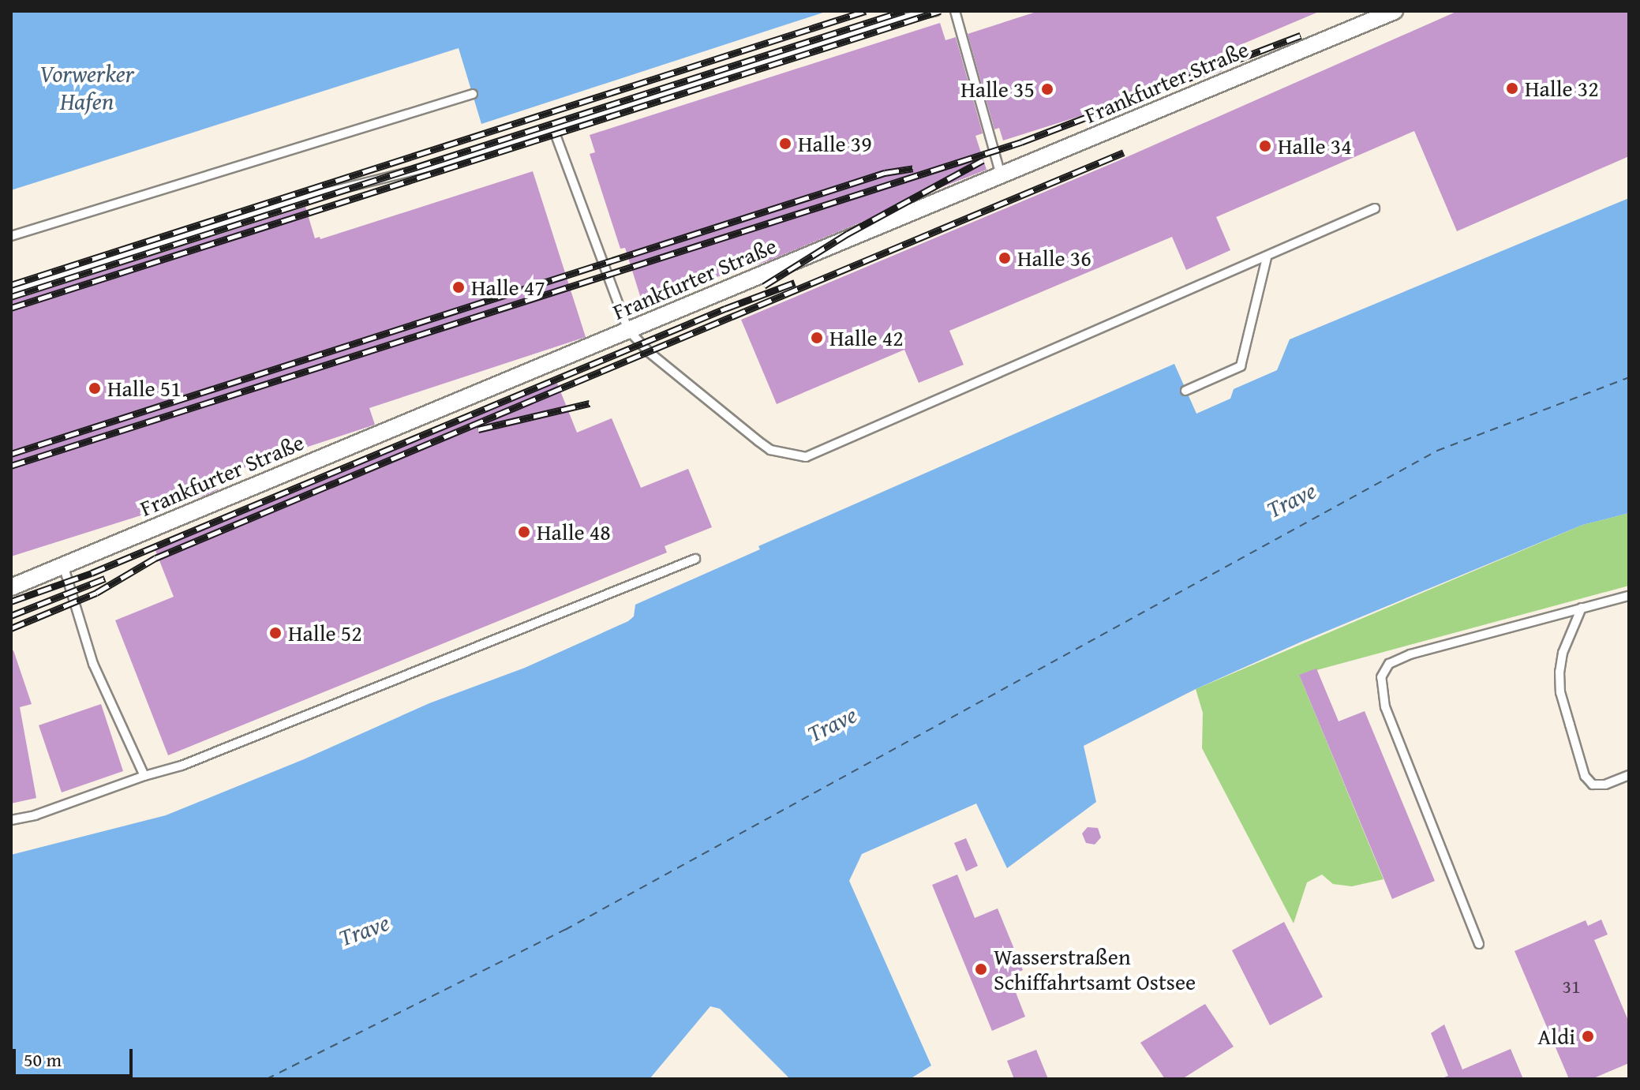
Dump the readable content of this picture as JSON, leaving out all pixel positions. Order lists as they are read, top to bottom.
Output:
{
  "streets": {
    "street": ["Frankfurter Straße"]
  },
  "water": ["Vorwerker Hafen", "Trave"],
  "places": [
    "Halle 32",
    "Halle 35",
    "Halle 39",
    "Halle 34",
    "Halle 36",
    "Halle 47",
    "Halle 42",
    "Halle 51",
    "Halle 48",
    "Halle 52",
    "Wasserstraßen Schiffahrtsamt Ostsee",
    "Aldi"
  ],
  "house_numbers": ["31"],
  "scale_bar": "50 m"
}
